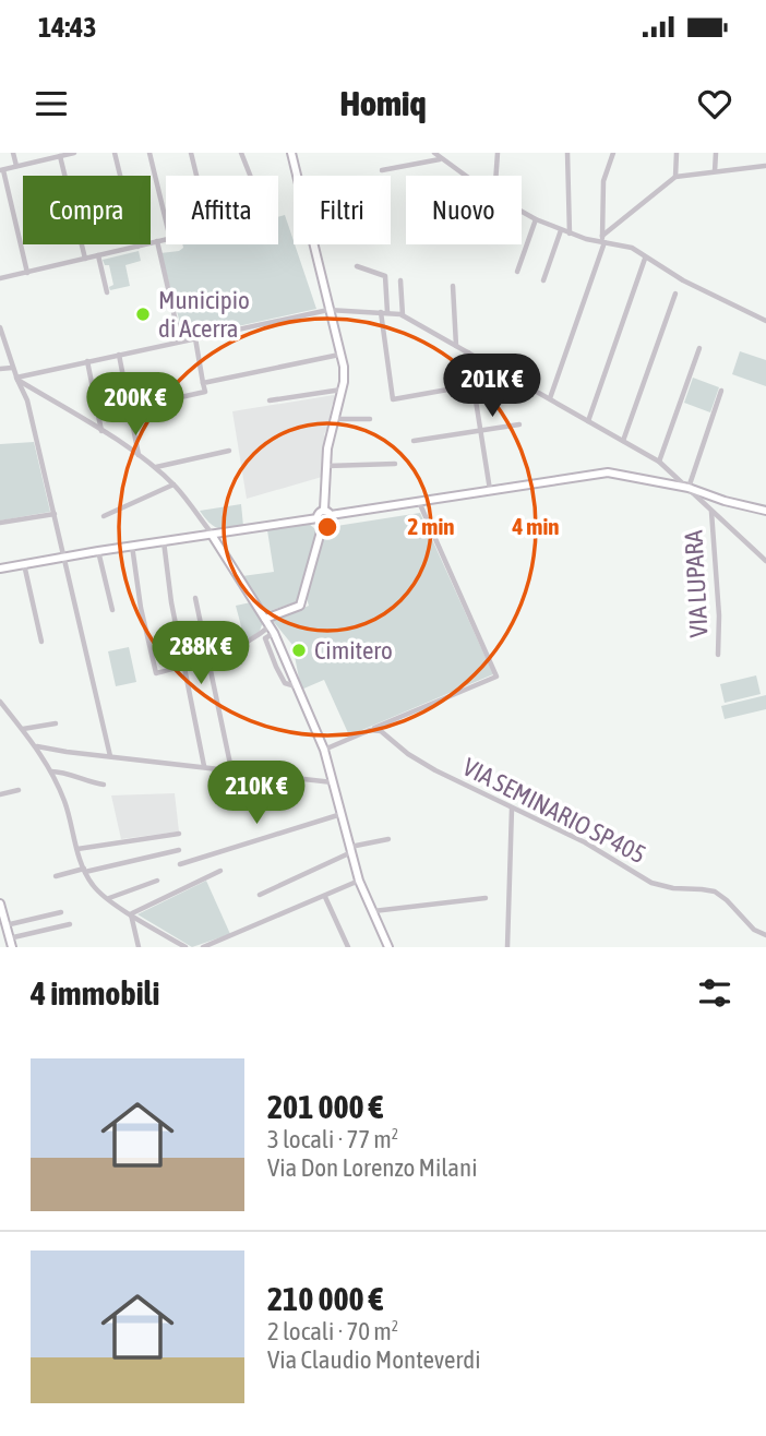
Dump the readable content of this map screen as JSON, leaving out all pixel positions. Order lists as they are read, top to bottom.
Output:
{
  "streets": {
    "street": ["VIA LUPARA", "VIA SEMINARIO SP405"]
  },
  "places": ["Municipio di Acerra", "Cimitero"],
  "page": {
    "status": "14:43",
    "header": "Homiq",
    "chip": [
      "Compra",
      "Affitta",
      "Filtri",
      "Nuovo"
    ],
    "price": [
      "201K €",
      "200K €",
      "288K €",
      "210K €"
    ],
    "heading": "4 immobili",
    "list": [
      {
        "name": "201 000 €",
        "note": "3 locali · 77 m² · Via Don Lorenzo Milani"
      },
      {
        "name": "210 000 €",
        "note": "2 locali · 70 m² · Via Claudio Monteverdi"
      }
    ]
  },
  "rings": ["2 min", "4 min"]
}
